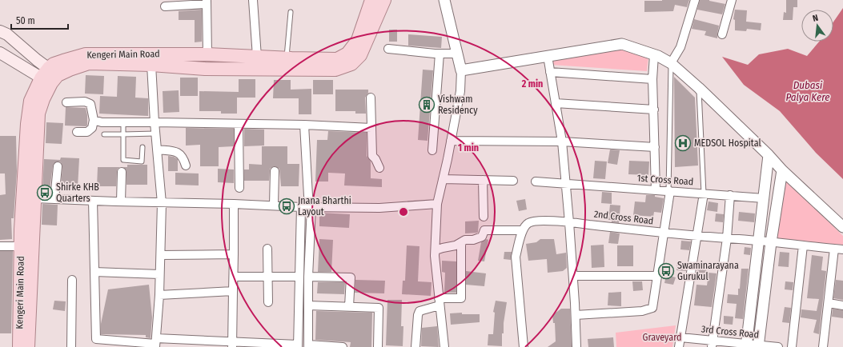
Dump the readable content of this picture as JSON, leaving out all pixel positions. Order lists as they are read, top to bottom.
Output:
{
  "streets": {
    "main road": ["Kengeri Main Road"],
    "street": ["1st Cross Road", "2nd Cross Road", "3rd Cross Road"]
  },
  "water": ["Dubasi Palya Kere"],
  "parks": ["Graveyard"],
  "places": {
    "building": ["Vishwam Residency"],
    "hospital": ["MEDSOL Hospital"],
    "bus stop": ["Shirke KHB Quarters", "Jnana Bharthi Layout", "Swaminarayana Gurukul"]
  },
  "scale_bar": "50 m",
  "north": "top",
  "rings": ["2 min", "1 min"]
}
